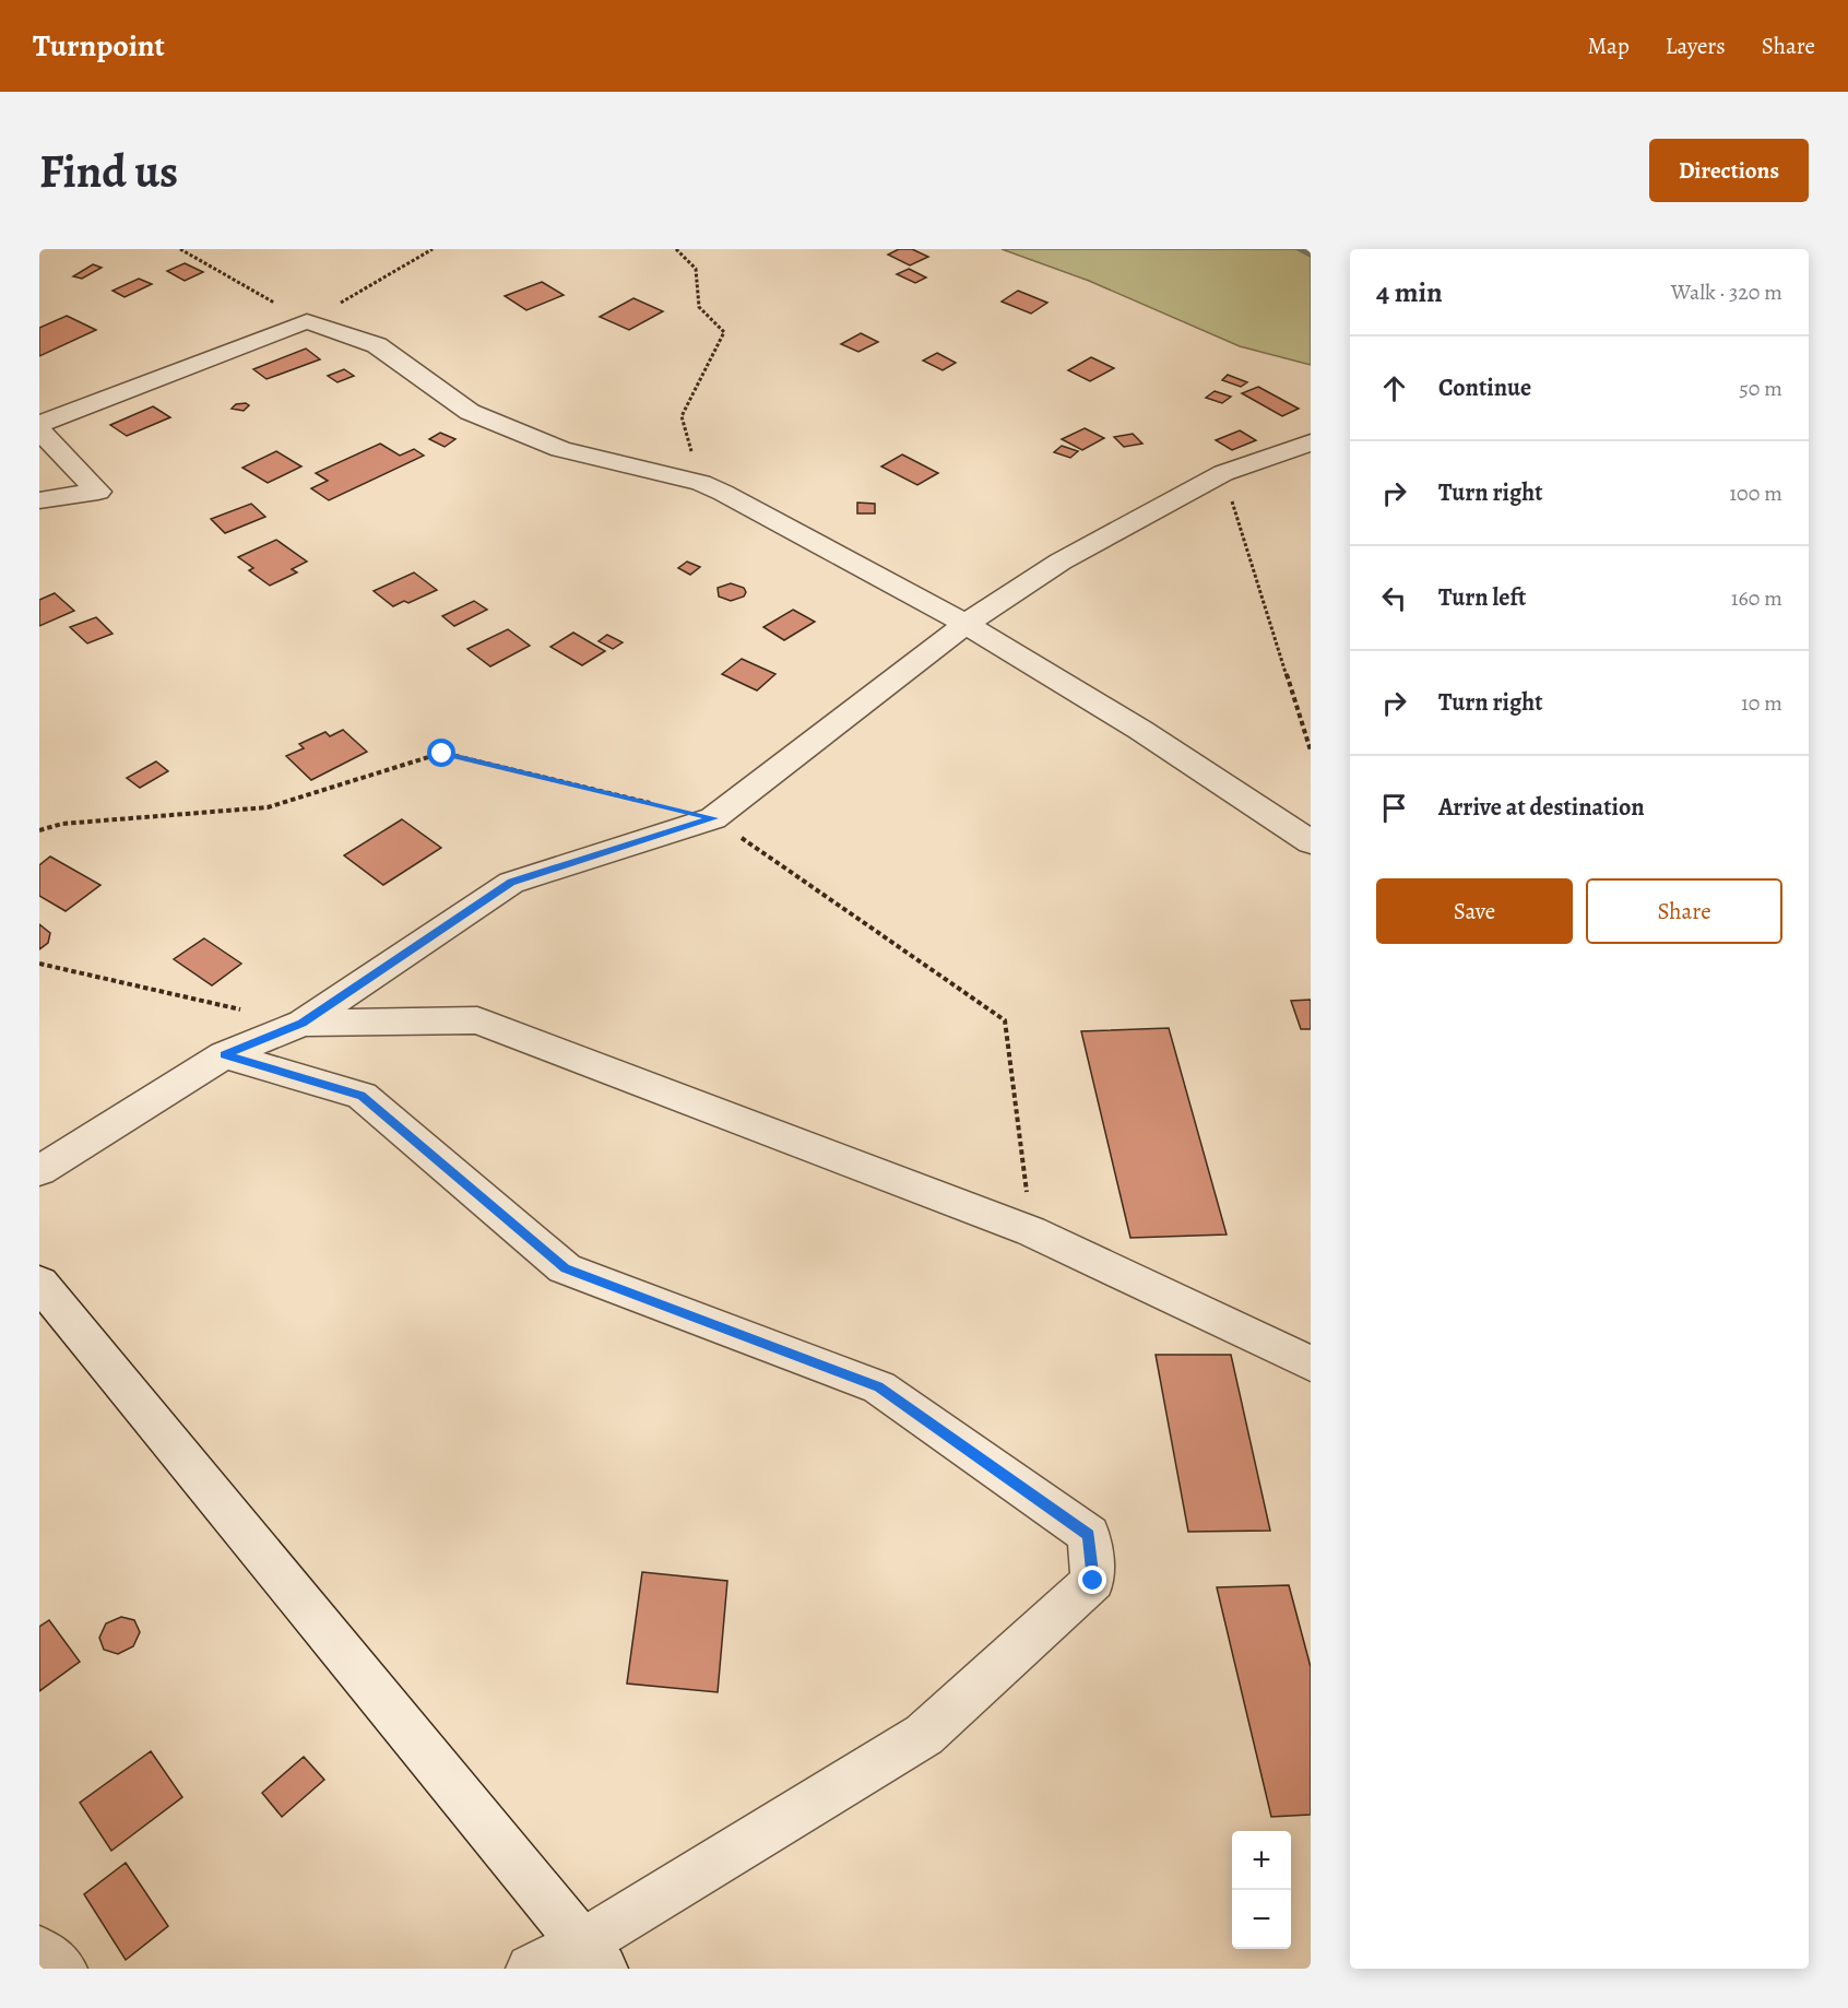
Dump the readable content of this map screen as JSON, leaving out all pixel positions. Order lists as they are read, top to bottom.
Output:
{
  "page": {
    "header": "Turnpoint",
    "nav": ["Map", "Layers", "Share"],
    "buttons": [
      "Directions",
      ["Save", "Share"]
    ],
    "title": "Find us",
    "heading": ["4 min", "Walk · 320 m"],
    "list": [
      ["Continue", "50 m"],
      ["Turn right", "100 m"],
      ["Turn left", "160 m"],
      ["Turn right", "10 m"],
      "Arrive at destination"
    ],
    "map_buttons": ["+", "−"]
  }
}
